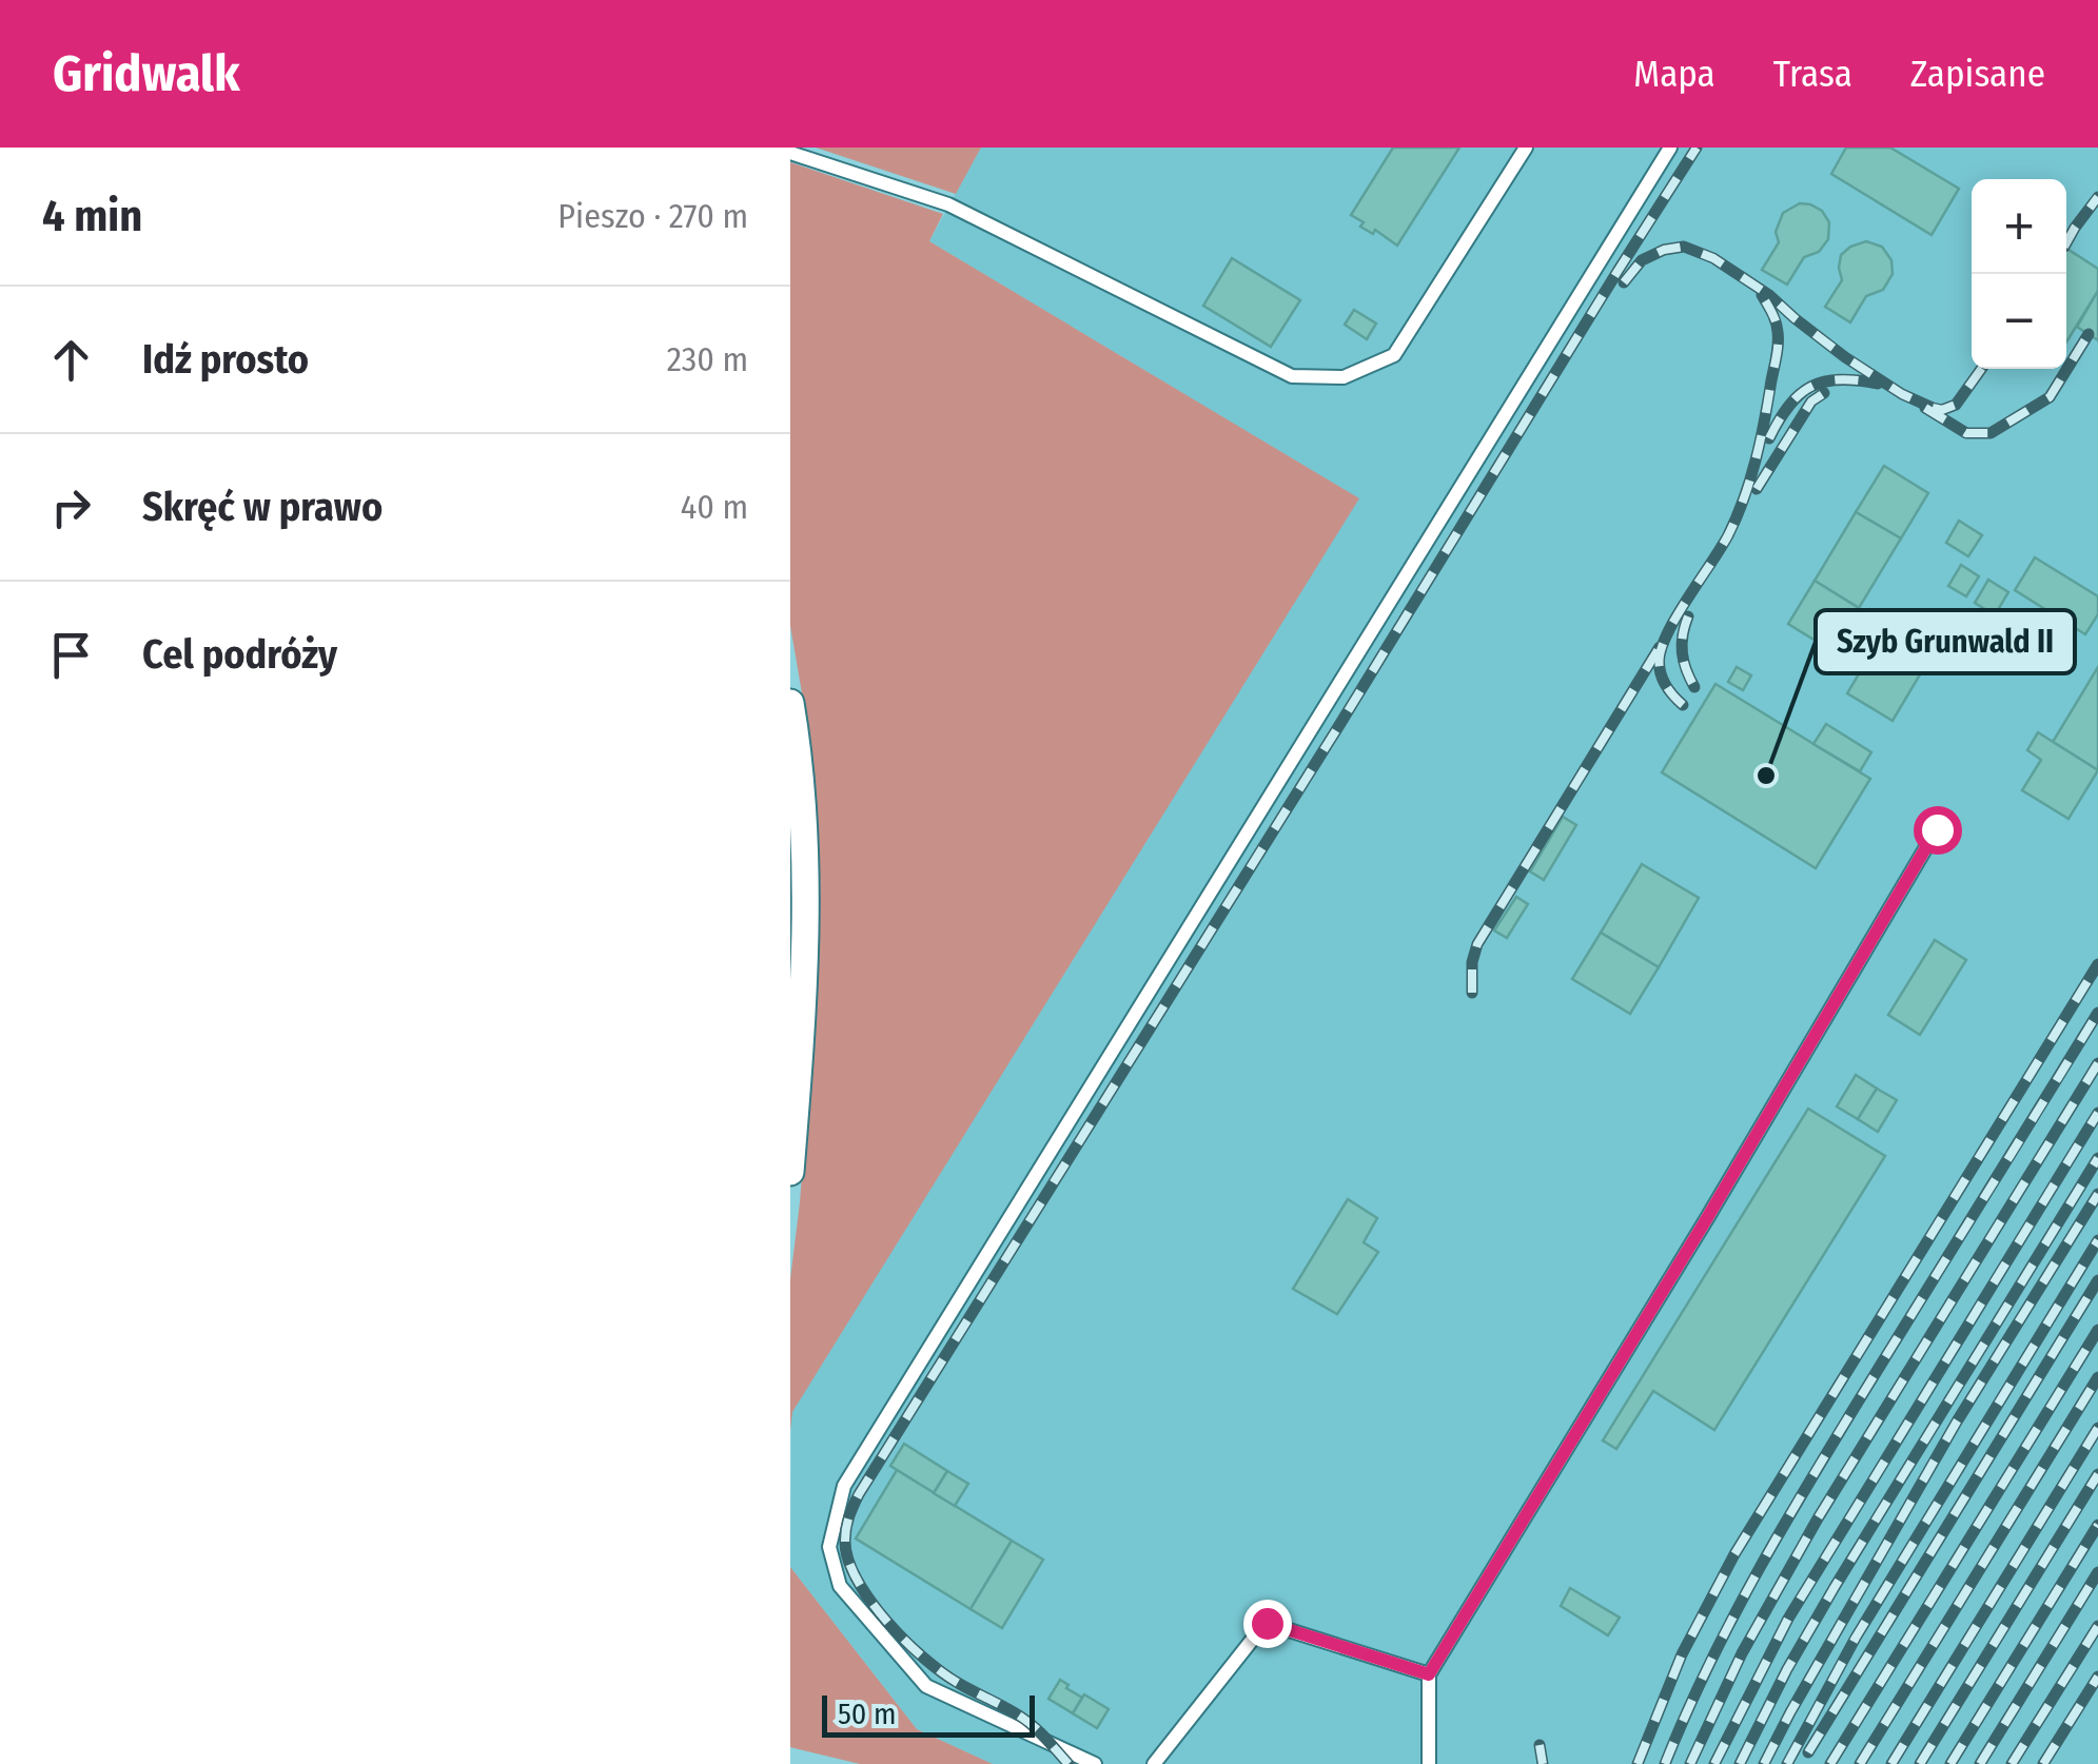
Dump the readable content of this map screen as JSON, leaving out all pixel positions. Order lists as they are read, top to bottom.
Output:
{
  "places": ["Szyb Grunwald II"],
  "scale_bar": "50 m",
  "page": {
    "header": "Gridwalk",
    "nav": ["Mapa", "Trasa", "Zapisane"],
    "heading": ["4 min", "Pieszo · 270 m"],
    "map_buttons": ["+", "−"],
    "list": [
      ["Idź prosto", "230 m"],
      ["Skręć w prawo", "40 m"],
      "Cel podróży"
    ],
    "scale": "50 m"
  }
}
